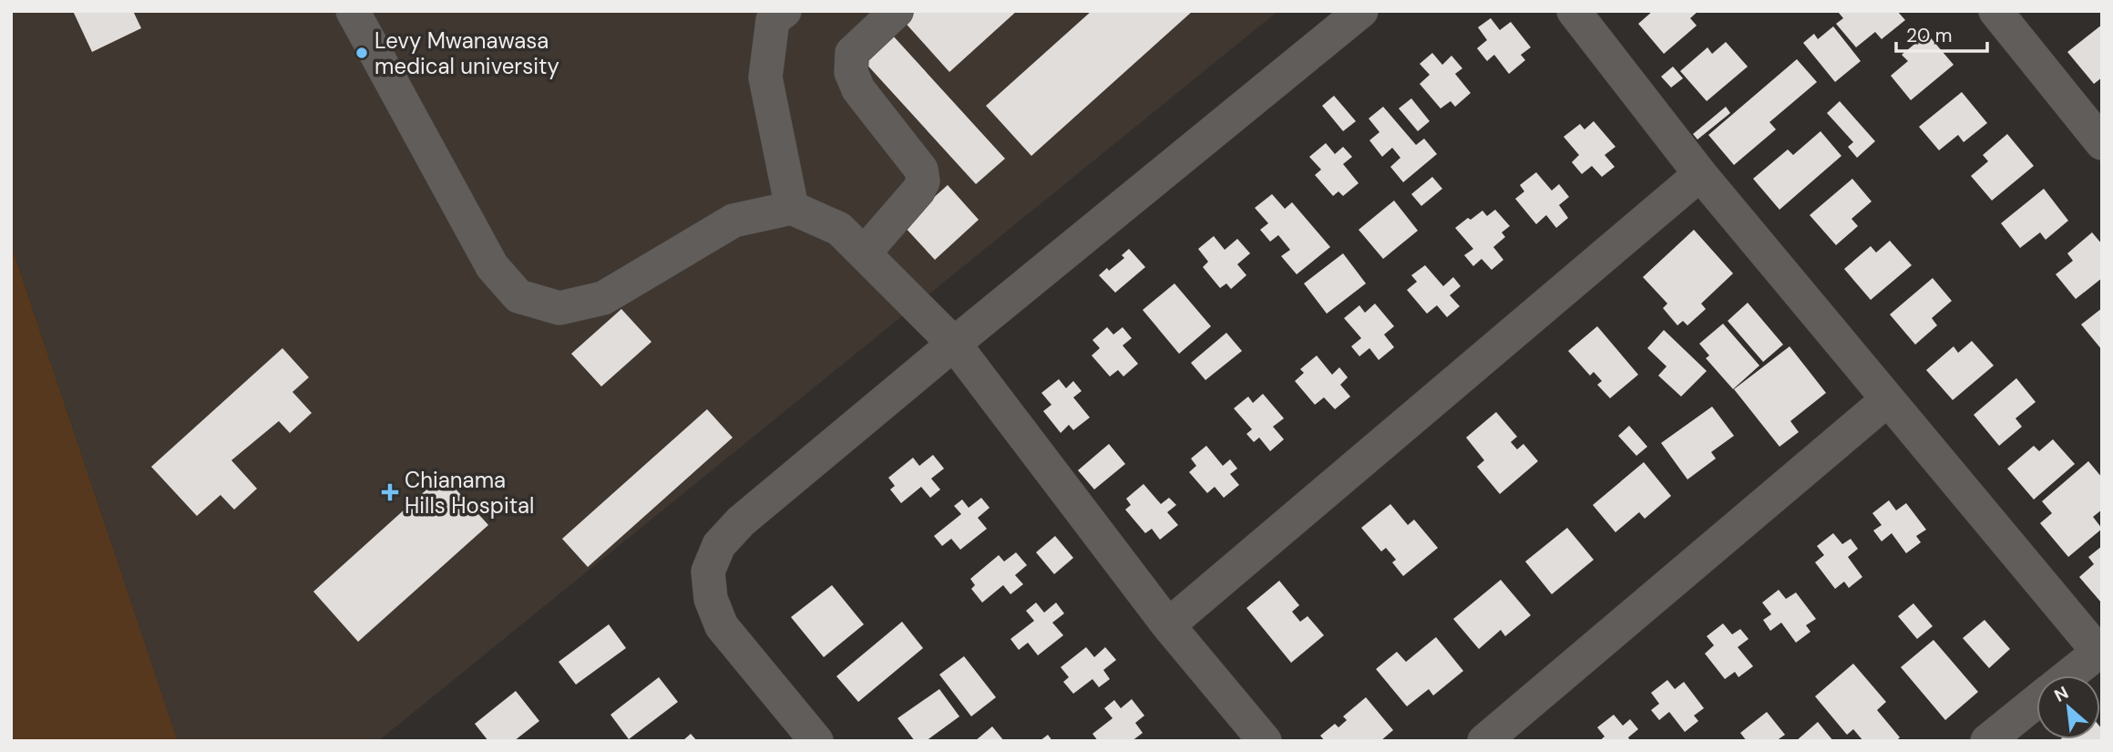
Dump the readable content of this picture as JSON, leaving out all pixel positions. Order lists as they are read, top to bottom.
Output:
{
  "places": {
    "other": ["Levy Mwanawasa medical university"],
    "health": ["Chianama Hills Hospital"]
  },
  "scale_bar": "20 m",
  "north": "top left"
}
